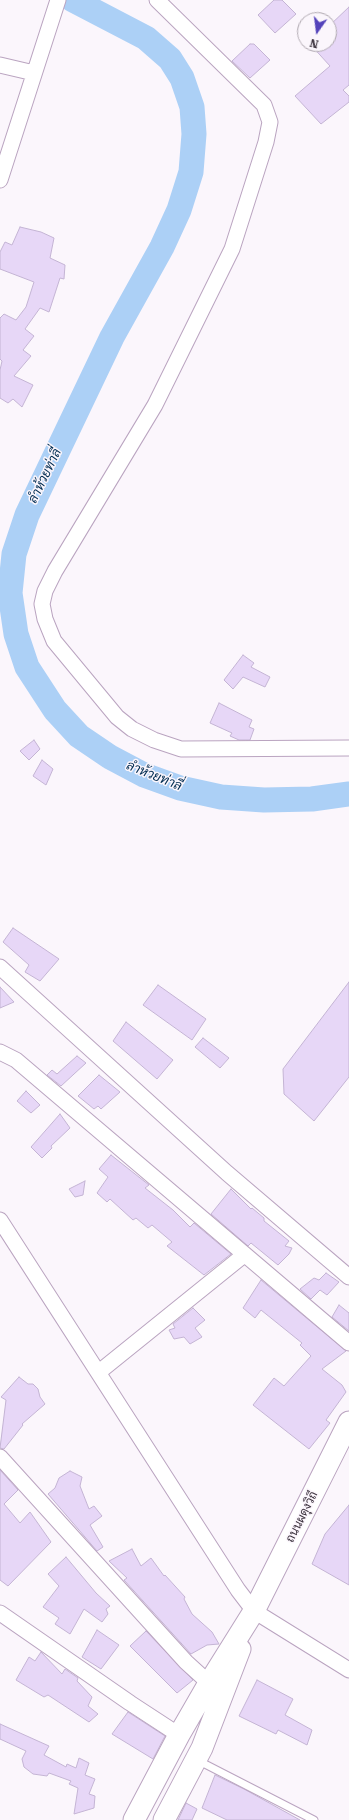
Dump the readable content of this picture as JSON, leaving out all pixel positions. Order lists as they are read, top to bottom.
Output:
{
  "streets": {
    "main road": ["ถนนผดุงวิถี"]
  },
  "water": ["ลำห้วยท่าลี่"],
  "north": "bottom"
}
